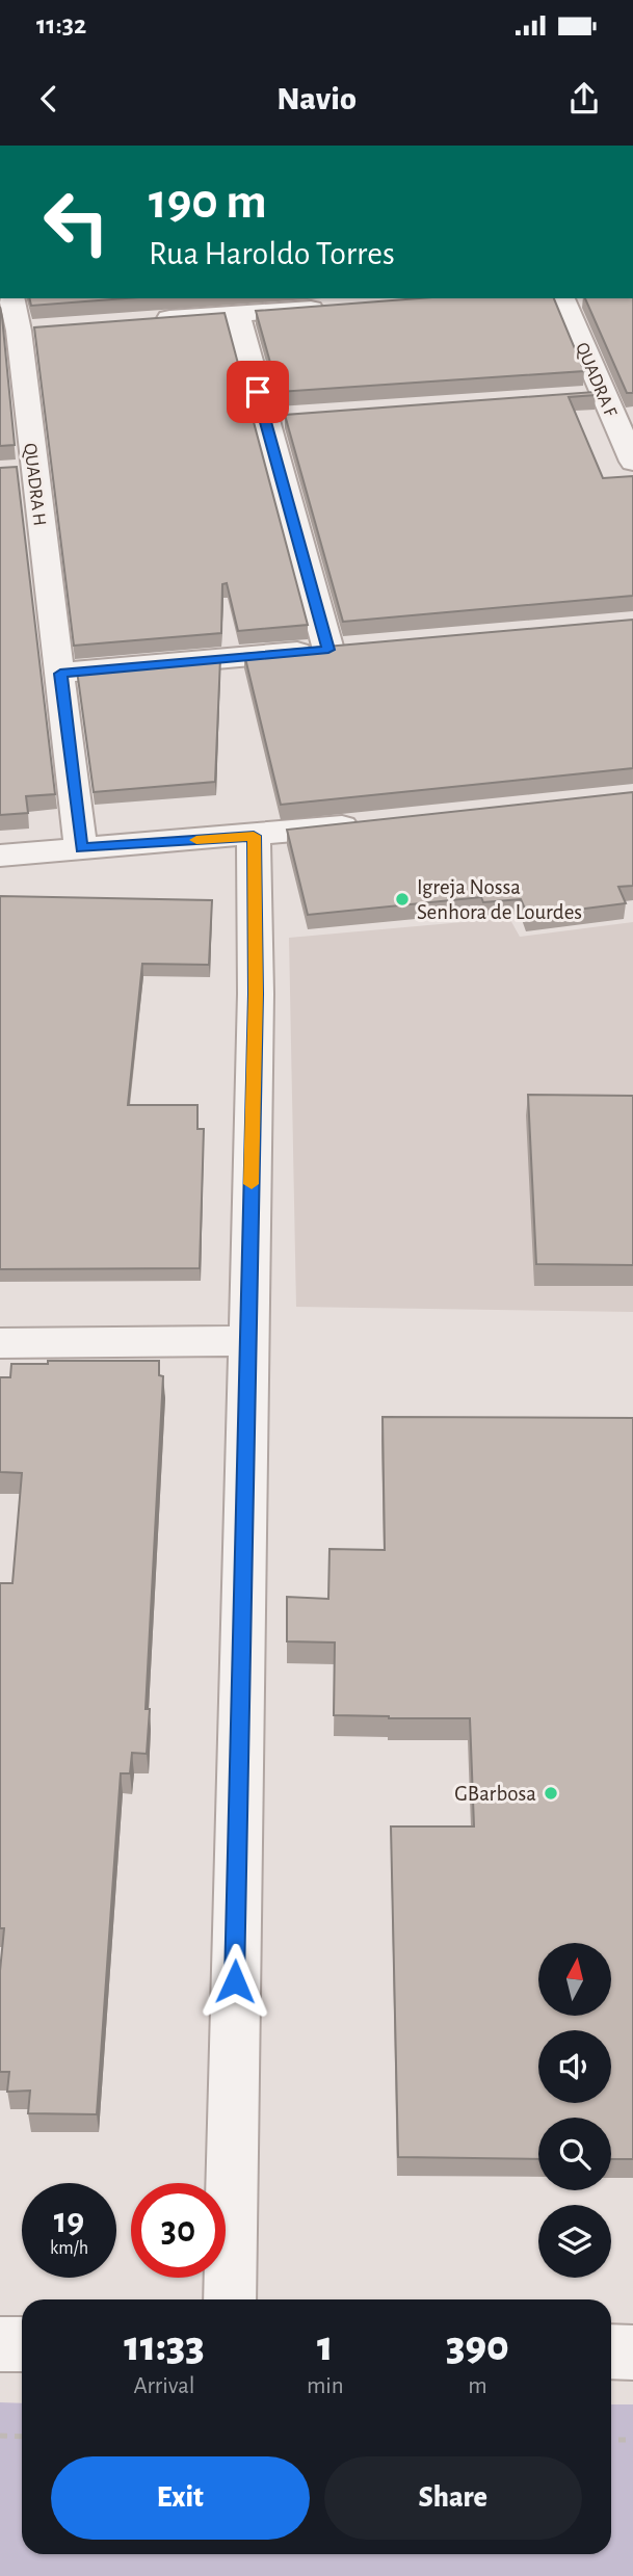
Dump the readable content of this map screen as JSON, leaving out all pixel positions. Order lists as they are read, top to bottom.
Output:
{
  "streets": {
    "street": ["QUADRA F", "QUADRA H"]
  },
  "places": ["Igreja Nossa Senhora de Lourdes", "GBarbosa"],
  "north": "top",
  "page": {
    "status": "11:32",
    "header": "Navio",
    "turn": ["190 m", "Rua Haroldo Torres"],
    "speed": "19 km/h",
    "limit": "30",
    "eta": [
      "11:33",
      "Arrival",
      "1",
      "min",
      "390",
      "m"
    ],
    "buttons": ["Exit", "Share"]
  }
}
